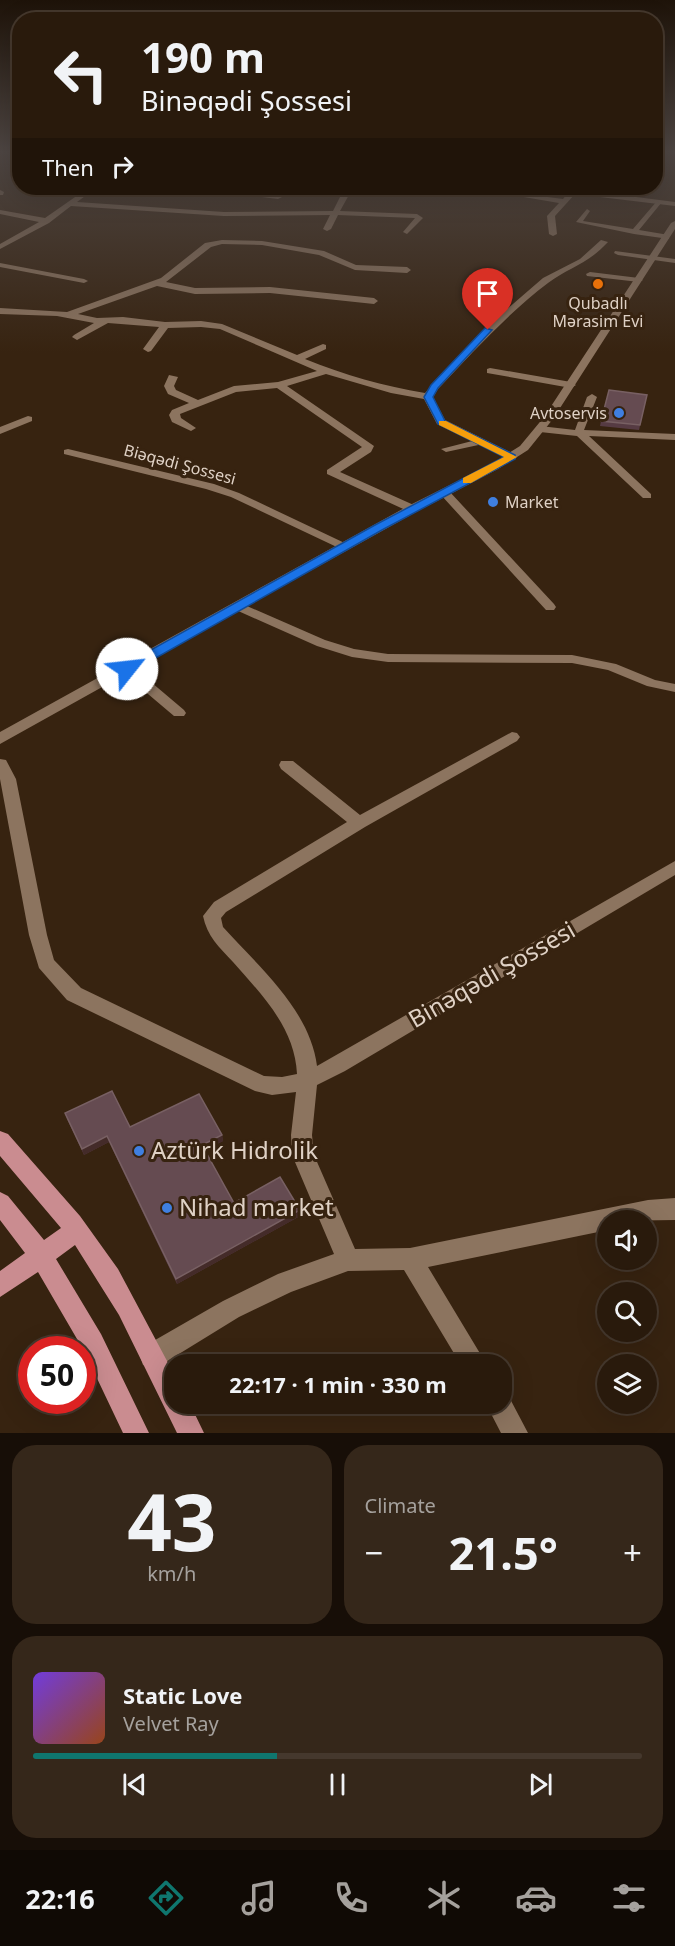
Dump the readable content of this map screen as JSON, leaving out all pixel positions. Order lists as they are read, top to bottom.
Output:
{
  "streets": {
    "street": ["Biəqədi Şossesi", "Binəqədi Şossesi"]
  },
  "places": [
    "Qubadlı Mərasim Evi",
    "Avtoservis",
    "Market",
    "Aztürk Hidrolik",
    "Nihad market"
  ],
  "page": {
    "turn": ["190 m", "Binəqədi Şossesi"],
    "then": "Then",
    "limit": "50",
    "trip": "22:17 · 1 min · 330 m",
    "tile": [
      ["43", "km/h"],
      "Climate"
    ],
    "heat": ["−", "21.5°", "+"],
    "song": ["Static Love", "Velvet Ray"],
    "tabs": "22:16"
  }
}
